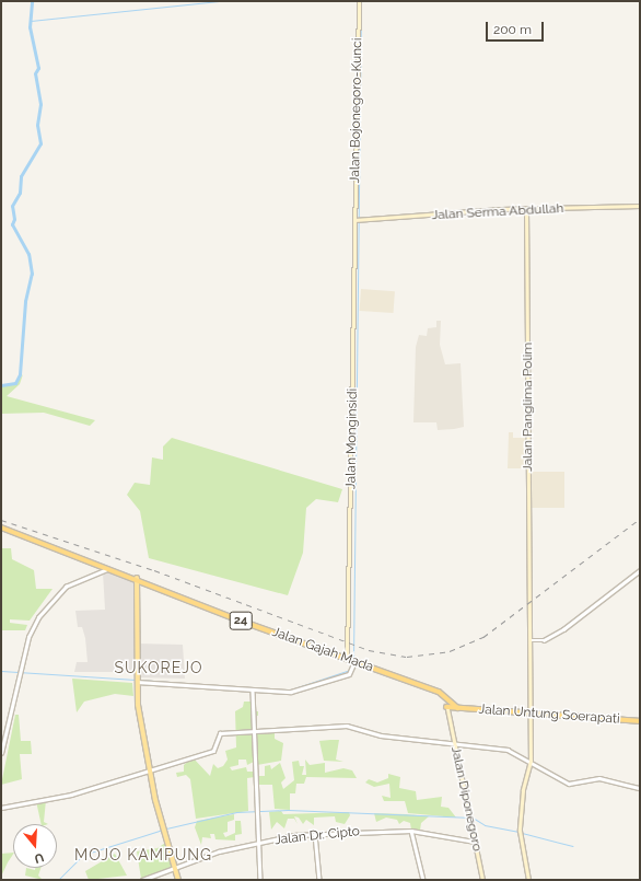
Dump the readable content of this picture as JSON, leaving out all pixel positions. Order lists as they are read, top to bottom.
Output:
{
  "streets": {
    "highway": ["24", "Jalan Gajah Mada", "Jalan Untung Soerapati"],
    "main road": [
      "Jalan Bojonegoro-Kunci",
      "Jalan Serma Abdullah",
      "Jalan Panglima Polim",
      "Jalan Monginsidi",
      "Jalan Diponegoro"
    ],
    "street": ["Jalan Dr. Cipto"]
  },
  "crossings": [
    ["Jalan Bojonegoro-Kunci", "Jalan Serma Abdullah"],
    ["Jalan Bojonegoro-Kunci", "Jalan Monginsidi"],
    ["Jalan Serma Abdullah", "Jalan Panglima Polim"],
    ["Jalan Serma Abdullah", "Jalan Monginsidi"],
    ["Jalan Monginsidi", "Jalan Gajah Mada"],
    ["24", "Jalan Gajah Mada"],
    ["Jalan Gajah Mada", "Jalan Untung Soerapati"],
    ["Jalan Gajah Mada", "Jalan Diponegoro"],
    ["Jalan Untung Soerapati", "Jalan Diponegoro"],
    ["Jalan Diponegoro", "Jalan Dr. Cipto"]
  ],
  "districts": ["SUKOREJO", "MOJO KAMPUNG"],
  "scale_bar": "200 m",
  "north": "bottom"
}
